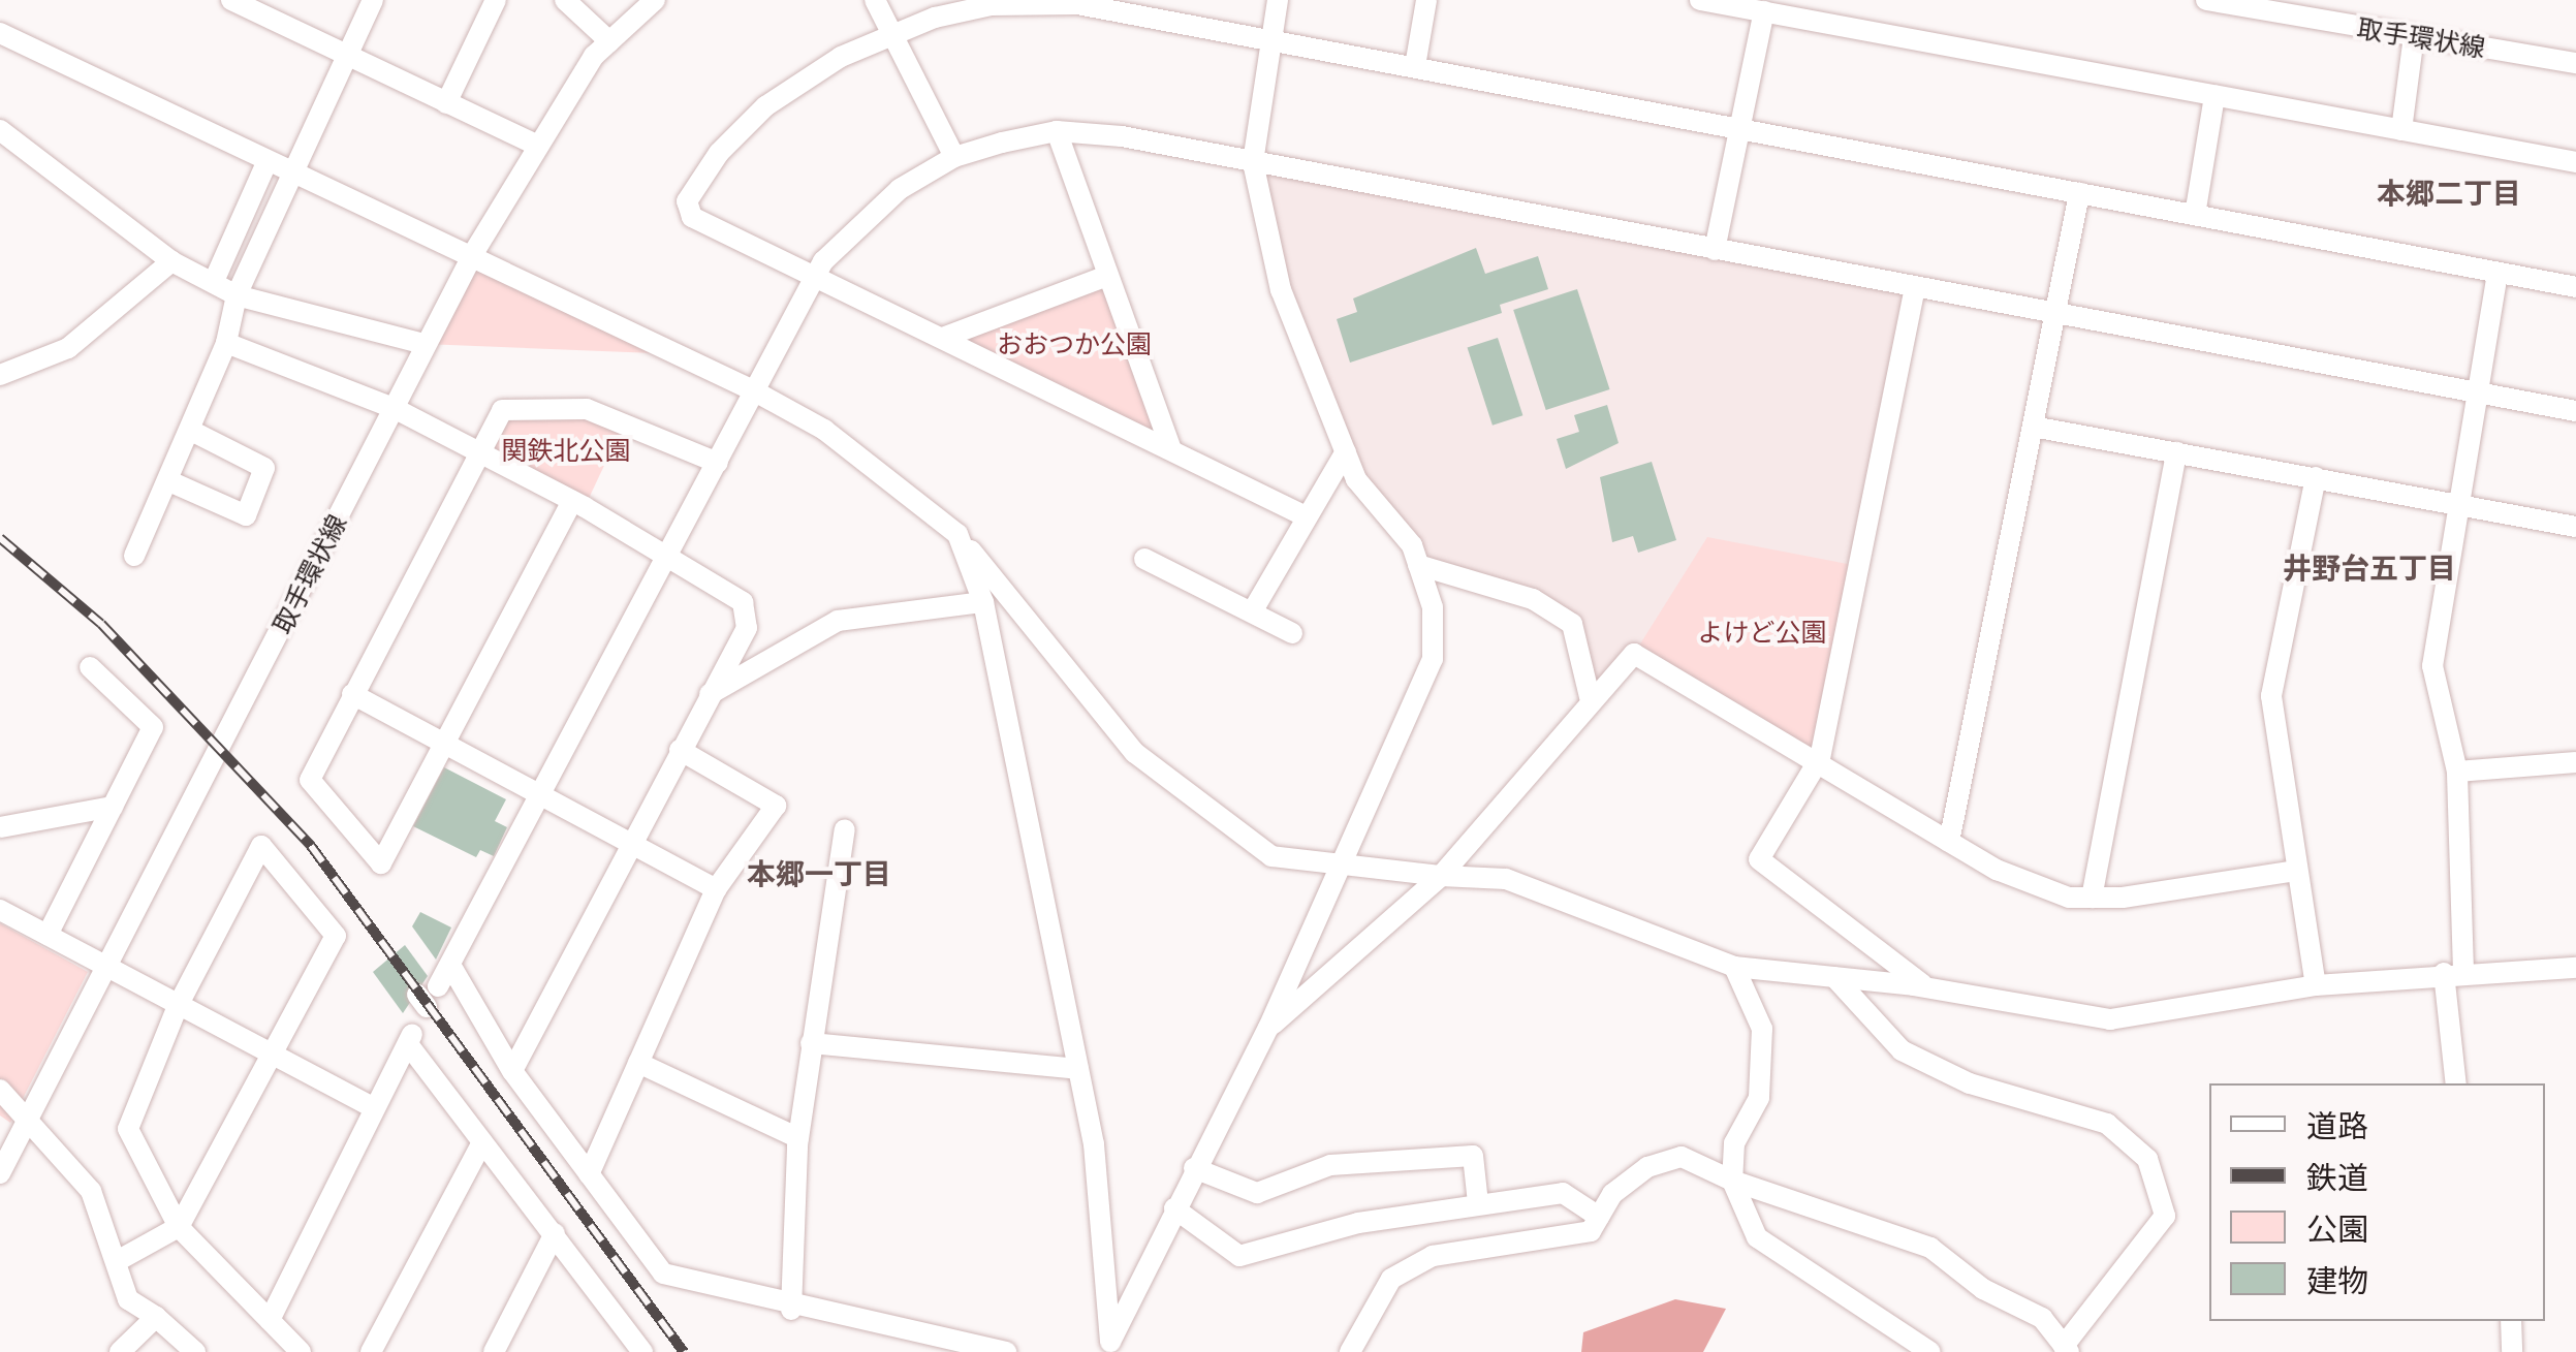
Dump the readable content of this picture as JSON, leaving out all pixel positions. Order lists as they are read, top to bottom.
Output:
{
  "streets": {
    "street": ["取手環状線"]
  },
  "districts": ["本郷二丁目", "井野台五丁目", "本郷一丁目"],
  "parks": ["おおつか公園", "関鉄北公園", "よけど公園"],
  "legend": [
    "道路",
    "鉄道",
    "公園",
    "建物"
  ]
}
